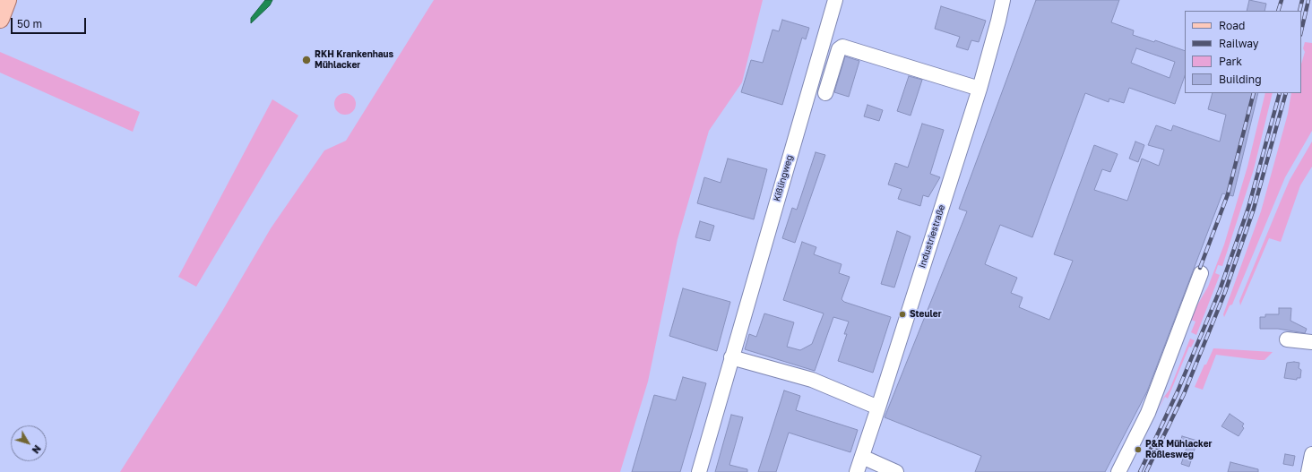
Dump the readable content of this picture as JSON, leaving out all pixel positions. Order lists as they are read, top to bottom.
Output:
{
  "streets": {
    "street": ["Kißlingweg", "Industriestraße"]
  },
  "places": ["RKH Krankenhaus Mühlacker", "Steuler", "P&R Mühlacker Rößlesweg"],
  "legend": [
    "Road",
    "Railway",
    "Park",
    "Building"
  ],
  "scale_bar": "50 m",
  "north": "bottom right"
}
